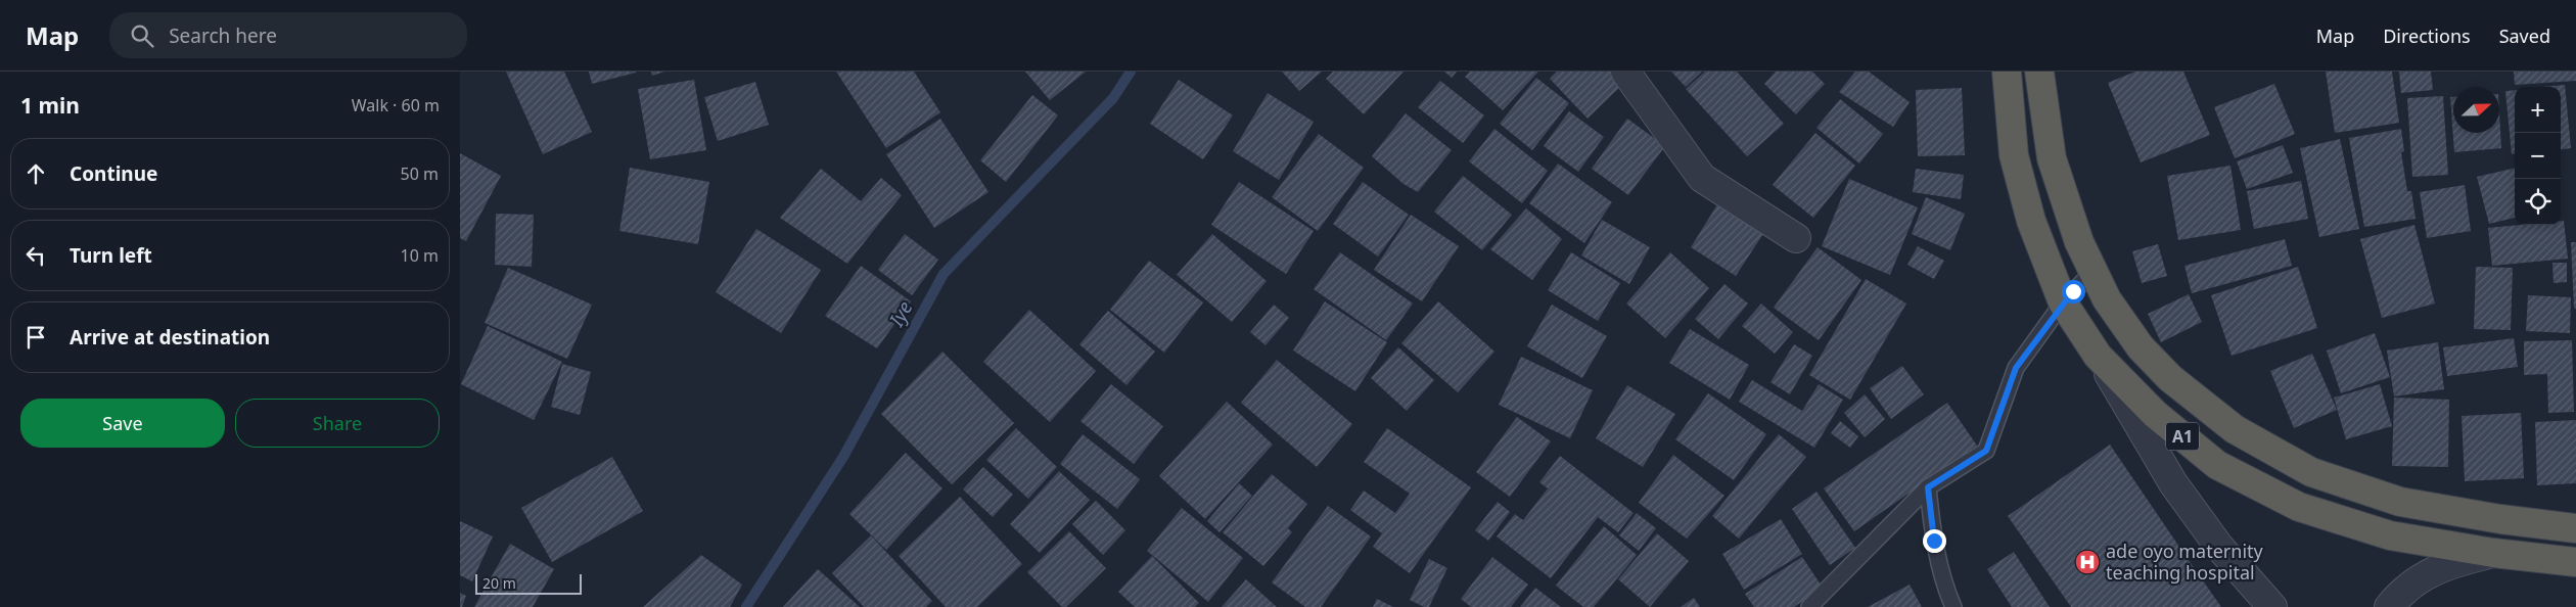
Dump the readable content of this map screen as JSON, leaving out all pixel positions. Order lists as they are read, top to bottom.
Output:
{
  "streets": {
    "highway": ["A1"]
  },
  "water": ["Iye"],
  "places": {
    "hospital": ["ade oyo maternity teaching hospital"]
  },
  "scale_bar": "20 m",
  "north": "right",
  "page": {
    "header": "Map",
    "search": "Search here",
    "nav": ["Map", "Directions", "Saved"],
    "heading": ["1 min", "Walk · 60 m"],
    "map_buttons": ["+", "−"],
    "list": [
      ["Continue", "50 m"],
      ["Turn left", "10 m"],
      "Arrive at destination"
    ],
    "buttons": ["Save", "Share"],
    "scale": "20 m"
  }
}
